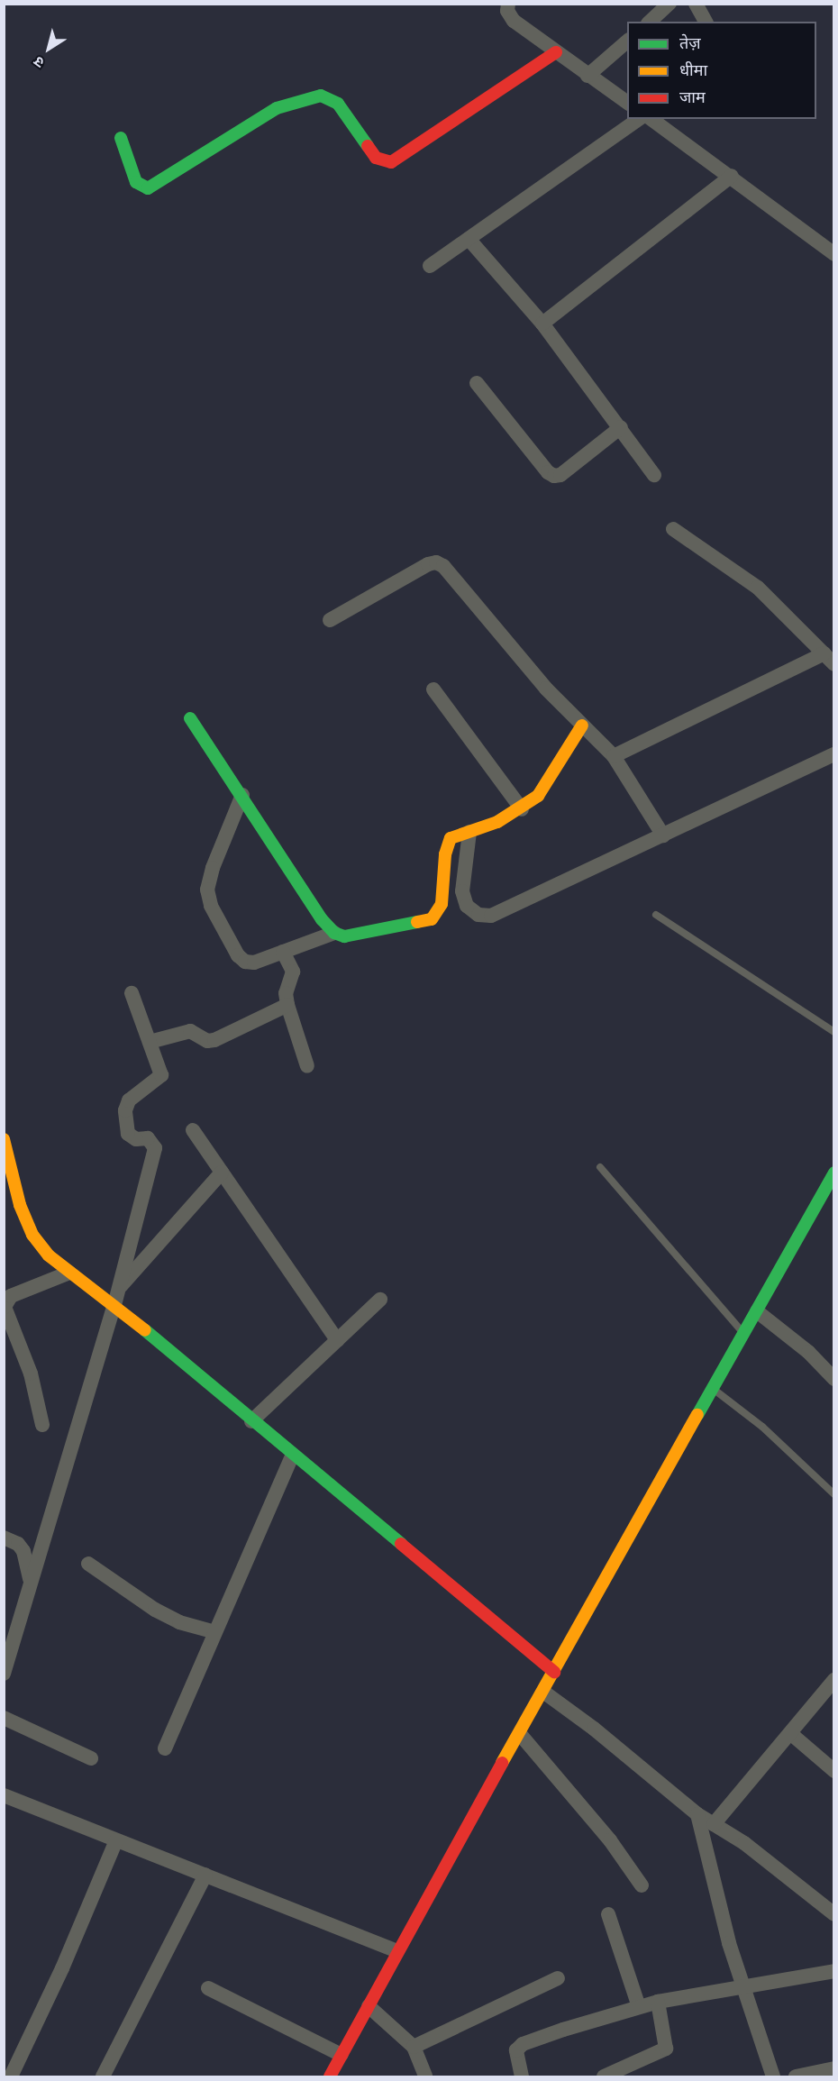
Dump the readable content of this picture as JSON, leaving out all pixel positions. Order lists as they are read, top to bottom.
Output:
{
  "legend": ["तेज़", "धीमा", "जाम"],
  "north": "bottom left"
}
